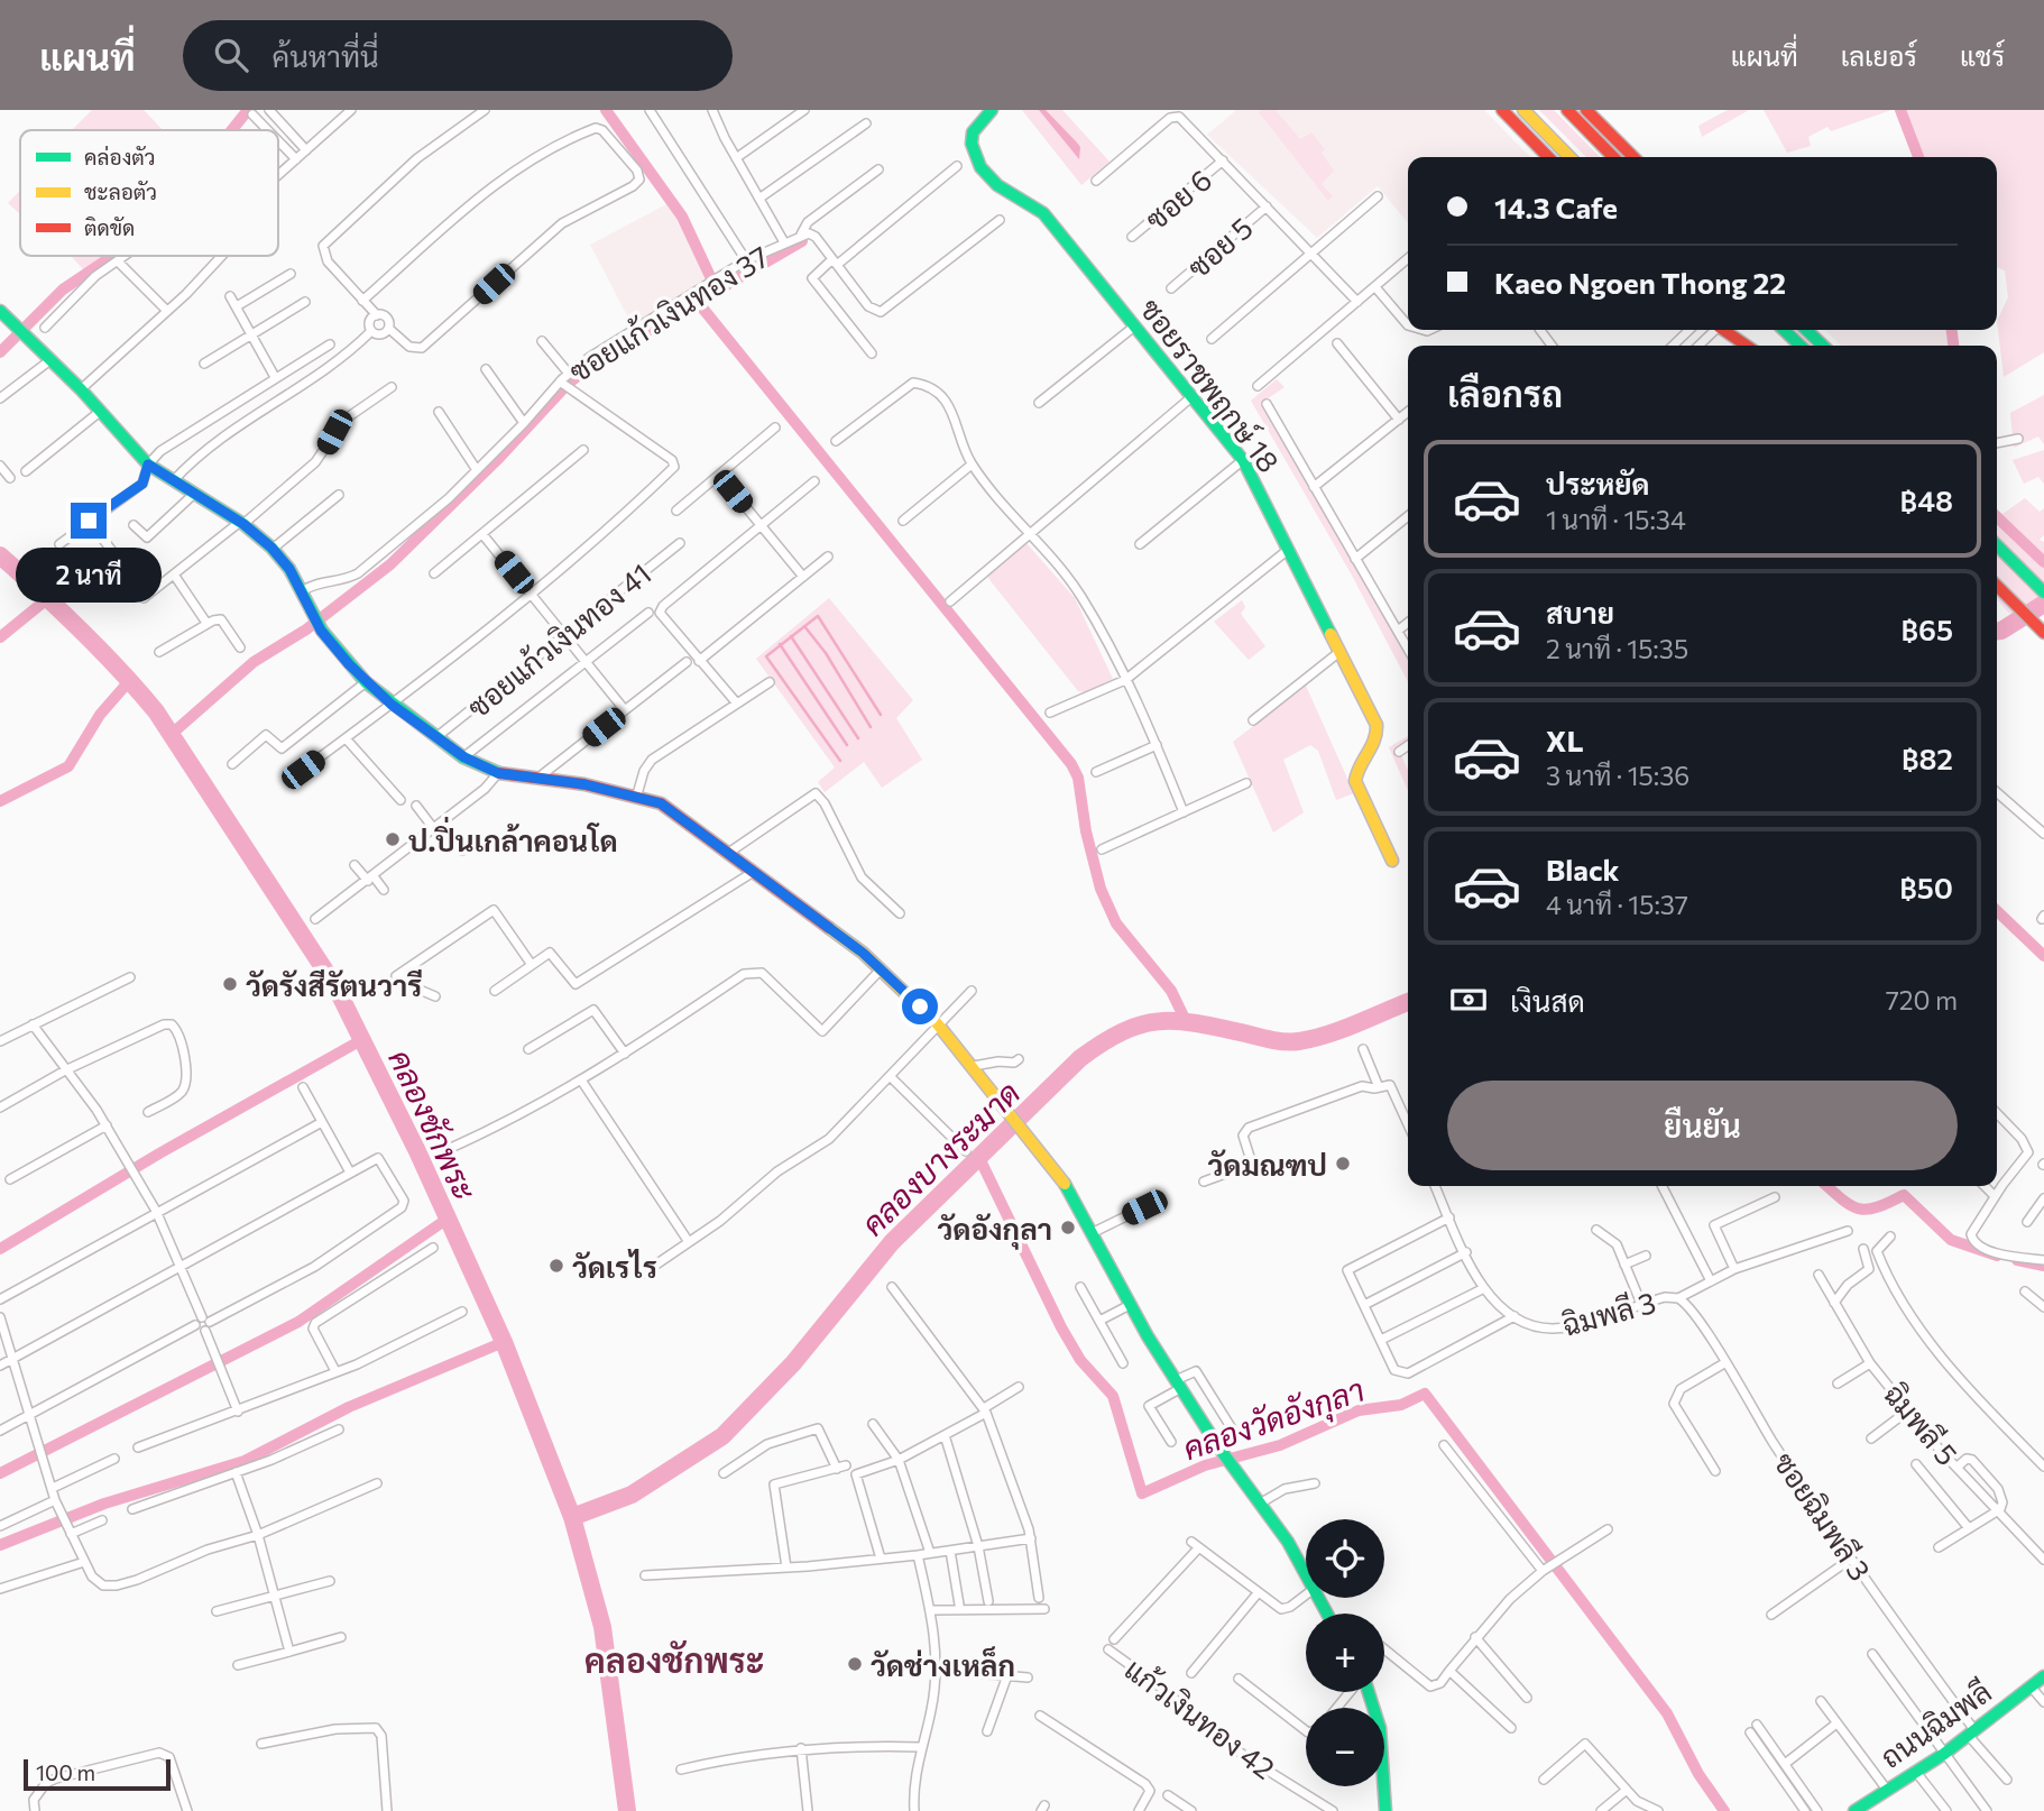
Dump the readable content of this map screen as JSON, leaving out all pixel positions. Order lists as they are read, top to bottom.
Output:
{
  "streets": {
    "street": [
      "ซอย 6",
      "ซอย 5",
      "ซอยแก้วเงินทอง 37",
      "ซอยราชพฤกษ์ 18",
      "ซอยแก้วเงินทอง 41",
      "ฉิมพลี 3",
      "ฉิมพลี 5",
      "ซอยฉิมพลี 3",
      "แก้วเงินทอง 42",
      "ถนนฉิมพลี"
    ]
  },
  "crossings": [
    ["ฉิมพลี 3", "ซอยฉิมพลี 3"],
    ["ซอยฉิมพลี 3", "ถนนฉิมพลี"]
  ],
  "districts": ["คลองชักพระ"],
  "water": ["คลองชักพระ", "คลองบางระมาด", "คลองวัดอังกุลา"],
  "places": [
    "ป.ปิ่นเกล้าคอนโด",
    "วัดรังสีรัตนวารี",
    "วัดมณฑป",
    "วัดอังกุลา",
    "วัดเรไร",
    "วัดช่างเหล็ก"
  ],
  "legend": ["คล่องตัว", "ชะลอตัว", "ติดขัด"],
  "scale_bar": "100 m",
  "page": {
    "header": "แผนที่",
    "search": "ค้นหาที่นี่",
    "nav": ["แผนที่", "เลเยอร์", "แชร์"],
    "banner": ["14.3 Cafe", "Kaeo Ngoen Thong 22"],
    "heading": "เลือกรถ",
    "list": [
      {
        "name": "ประหยัด",
        "note": "1 นาที · 15:34",
        "value": "฿48"
      },
      {
        "name": "สบาย",
        "note": "2 นาที · 15:35",
        "value": "฿65"
      },
      {
        "name": "XL",
        "note": "3 นาที · 15:36",
        "value": "฿82"
      },
      {
        "name": "Black",
        "note": "4 นาที · 15:37",
        "value": "฿50"
      }
    ],
    "bubble": "2 นาที",
    "pay": ["เงินสด", "720 m"],
    "buttons": "ยืนยัน",
    "map_buttons": ["+", "−"],
    "scale": "100 m"
  }
}
